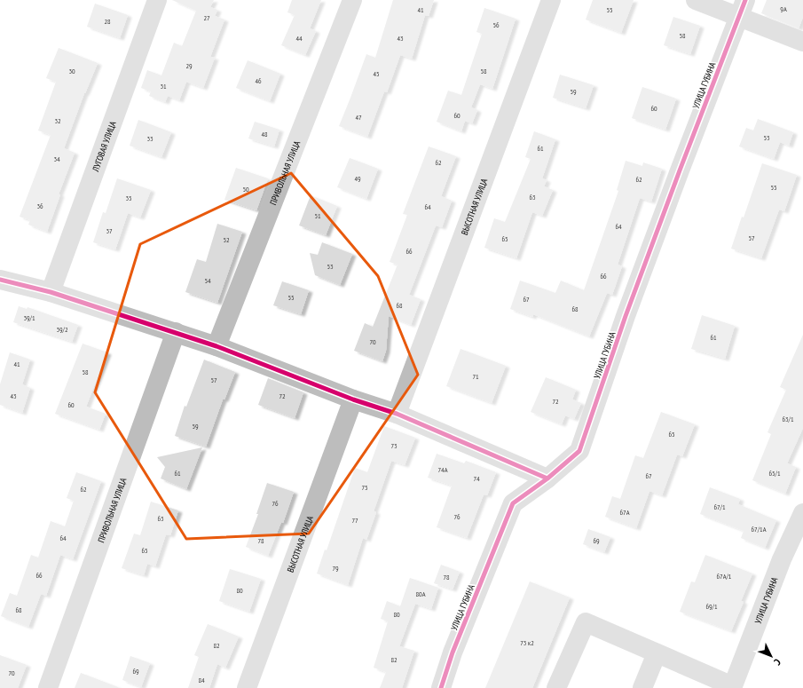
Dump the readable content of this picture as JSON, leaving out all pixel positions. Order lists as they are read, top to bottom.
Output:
{
  "streets": {
    "street": [
      "УЛИЦА ГУБИНА",
      "ЛУГОВАЯ УЛИЦА",
      "ПРИВОЛЬНАЯ УЛИЦА",
      "ВЫСОТНАЯ УЛИЦА"
    ]
  },
  "house_numbers": [
    "9А",
    "41",
    "55",
    "27",
    "28",
    "56",
    "58",
    "44",
    "43",
    "29",
    "30",
    "58",
    "45",
    "46",
    "31",
    "59",
    "60",
    "60",
    "47",
    "32",
    "48",
    "53",
    "33",
    "61",
    "34",
    "62",
    "49",
    "62",
    "55",
    "50",
    "63",
    "35",
    "36",
    "64",
    "51",
    "64",
    "37",
    "57",
    "65",
    "52",
    "66",
    "53",
    "66",
    "54",
    "55",
    "67",
    "68",
    "68",
    "39/1",
    "39/2",
    "61",
    "70",
    "41",
    "58",
    "71",
    "57",
    "43",
    "72",
    "72",
    "60",
    "63/1",
    "59",
    "65",
    "73",
    "74А",
    "61",
    "65/1",
    "67",
    "74",
    "75",
    "62",
    "76",
    "67/1",
    "67А",
    "76",
    "63",
    "77",
    "67/1А",
    "64",
    "78",
    "69",
    "65",
    "79",
    "66",
    "67А/1",
    "78",
    "80",
    "80А",
    "69/1",
    "68",
    "80",
    "73 к2",
    "82",
    "82",
    "69",
    "70",
    "84"
  ],
  "north": "bottom right"
}
